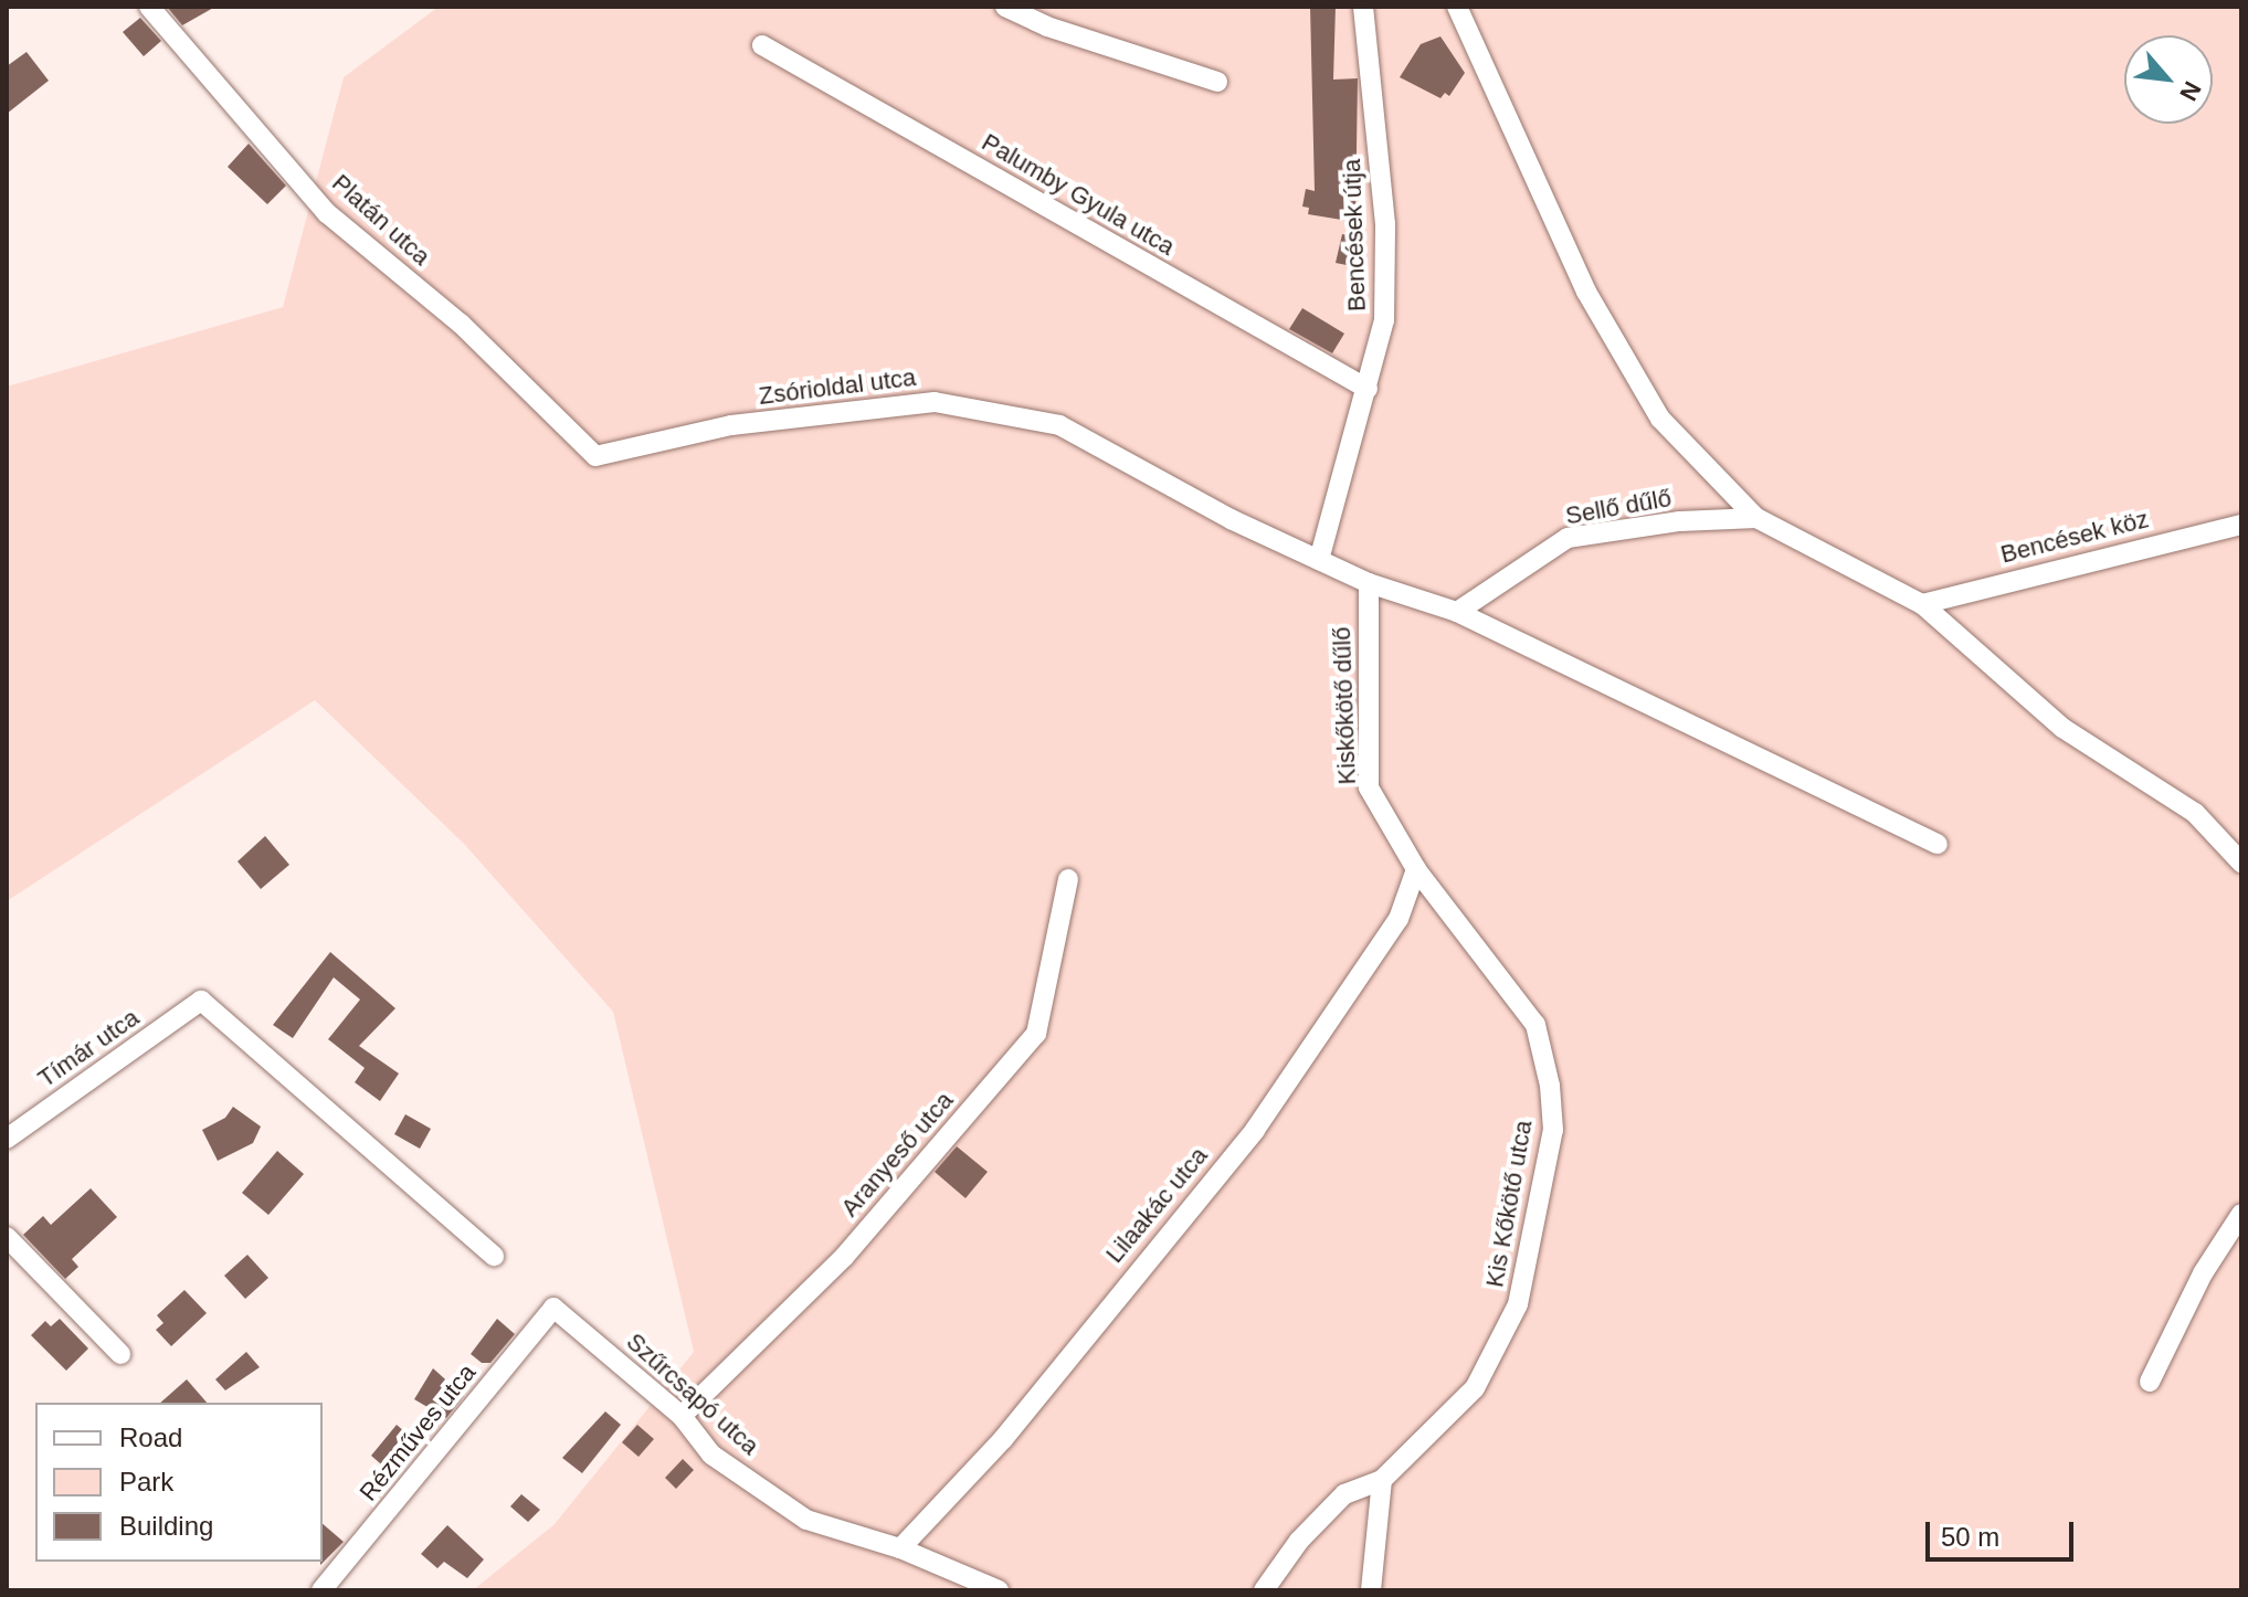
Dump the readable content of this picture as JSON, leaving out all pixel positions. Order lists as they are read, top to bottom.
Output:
{
  "streets": {
    "street": [
      "Palumby Gyula utca",
      "Platán utca",
      "Bencések útja",
      "Zsórioldal utca",
      "Sellő dűlő",
      "Bencések köz",
      "Kiskőkötő dűlő",
      "Tímár utca",
      "Aranyeső utca",
      "Kis Kőkötő utca",
      "Lilaakác utca",
      "Szűrcsapó utca",
      "Rézműves utca"
    ]
  },
  "crossings": [
    ["Palumby Gyula utca", "Bencések útja"],
    ["Platán utca", "Zsórioldal utca"],
    ["Bencések útja", "Zsórioldal utca"],
    ["Zsórioldal utca", "Sellő dűlő"],
    ["Zsórioldal utca", "Kiskőkötő dűlő"],
    ["Kiskőkötő dűlő", "Kis Kőkötő utca"],
    ["Kiskőkötő dűlő", "Lilaakác utca"],
    ["Aranyeső utca", "Szűrcsapó utca"],
    ["Kis Kőkötő utca", "Lilaakác utca"],
    ["Lilaakác utca", "Szűrcsapó utca"],
    ["Szűrcsapó utca", "Rézműves utca"]
  ],
  "legend": ["Road", "Park", "Building"],
  "scale_bar": "50 m",
  "north": "bottom right"
}
